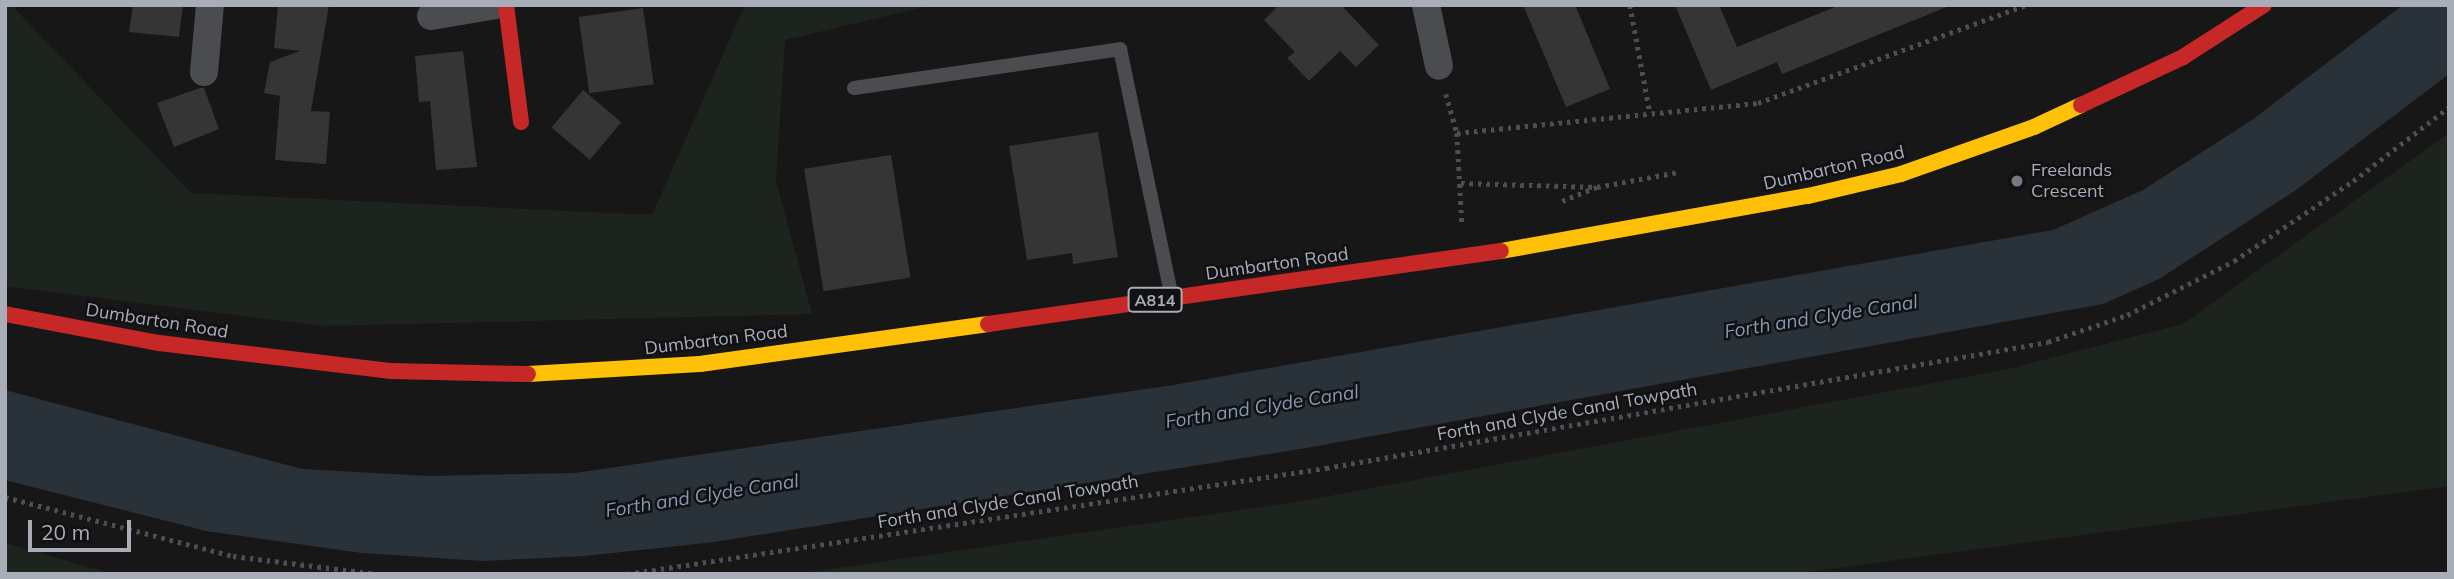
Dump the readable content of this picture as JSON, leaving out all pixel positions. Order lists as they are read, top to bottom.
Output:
{
  "streets": {
    "main road": ["Dumbarton Road", "A814"],
    "path": ["Forth and Clyde Canal Towpath"]
  },
  "water": ["Forth and Clyde Canal"],
  "places": ["Freelands Crescent"],
  "scale_bar": "20 m"
}
